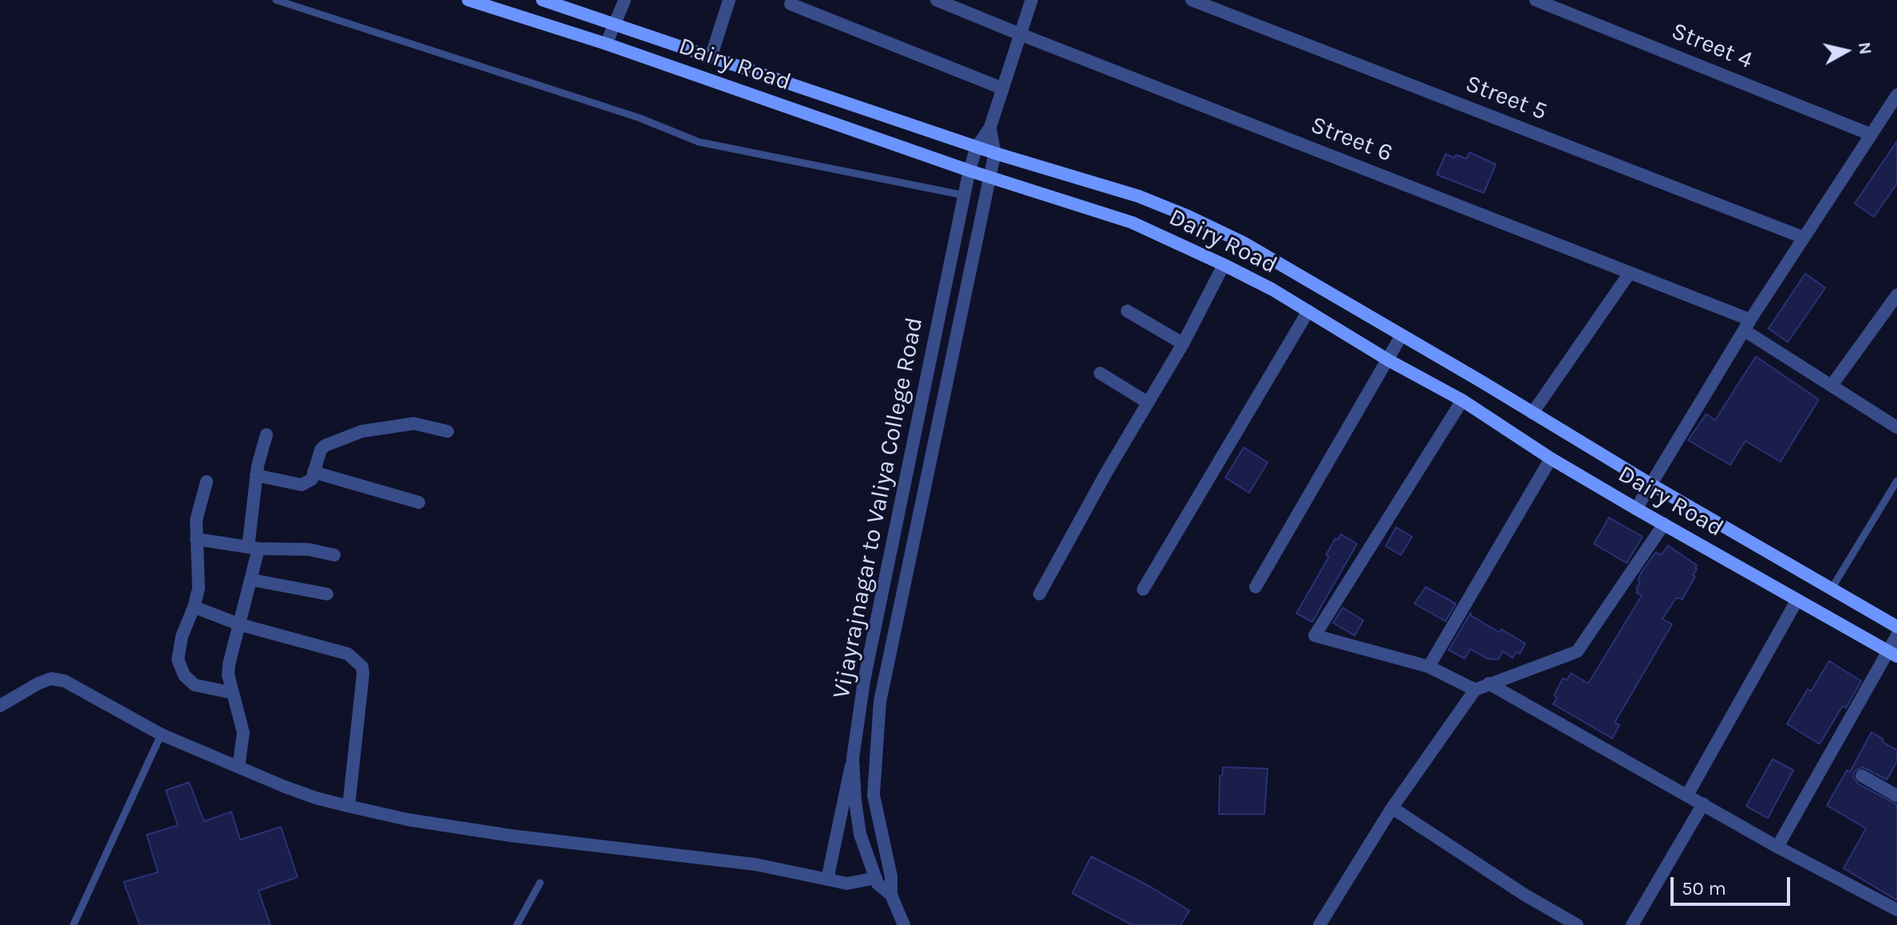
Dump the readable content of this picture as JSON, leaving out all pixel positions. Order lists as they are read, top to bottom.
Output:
{
  "streets": {
    "main road": ["Dairy Road"],
    "street": [
      "Street 4",
      "Street 5",
      "Street 6",
      "Vijayrajnagar to Valiya College Road"
    ]
  },
  "crossings": [
    ["Dairy Road", "Vijayrajnagar to Valiya College Road"],
    ["Street 6", "Vijayrajnagar to Valiya College Road"]
  ],
  "scale_bar": "50 m",
  "north": "right"
}
